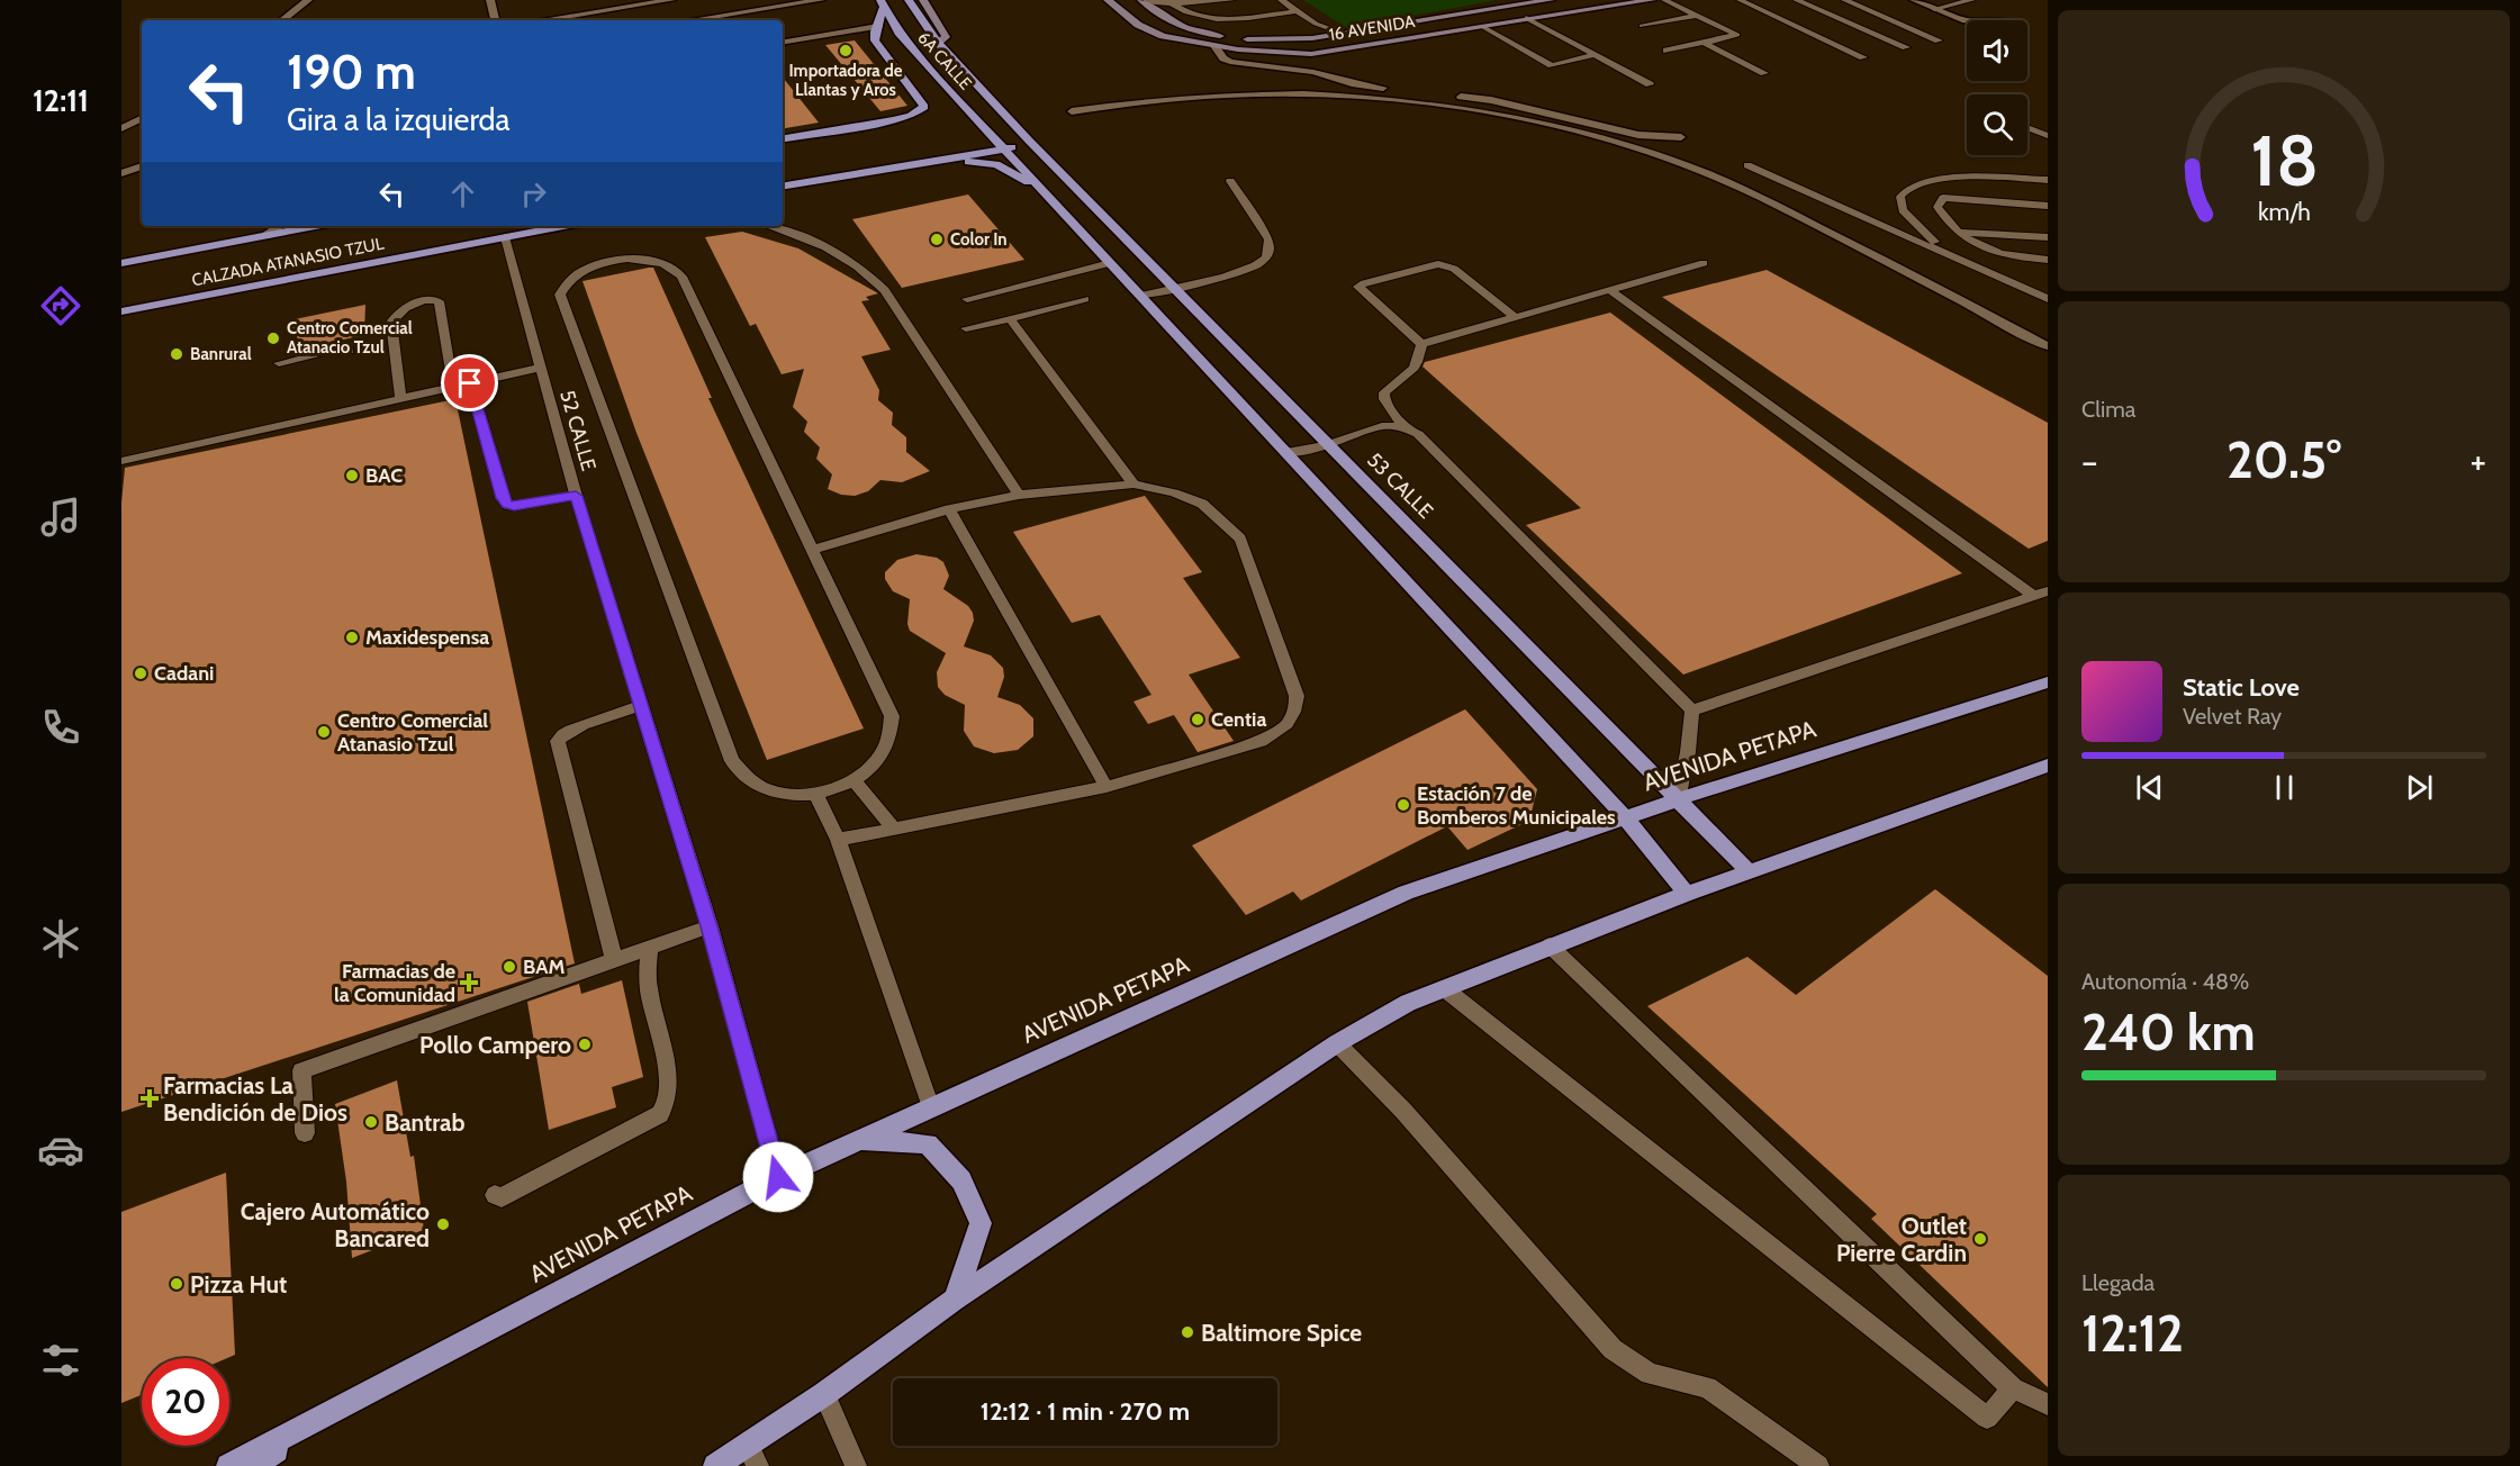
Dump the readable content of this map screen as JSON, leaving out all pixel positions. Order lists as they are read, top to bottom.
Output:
{
  "streets": {
    "main road": [
      "16 AVENIDA",
      "6A CALLE",
      "CALZADA ATANASIO TZUL",
      "53 CALLE",
      "AVENIDA PETAPA"
    ],
    "lane": ["52 CALLE"]
  },
  "crossings": [
    ["6A CALLE", "53 CALLE"],
    ["CALZADA ATANASIO TZUL", "52 CALLE"],
    ["52 CALLE", "AVENIDA PETAPA"],
    ["53 CALLE", "AVENIDA PETAPA"]
  ],
  "places": {
    "other": [
      "Importadora de Llantas y Aros",
      "Color In",
      "Centro Comercial Atanacio Tzul",
      "Banrural",
      "BAC",
      "Maxidespensa",
      "Cadani",
      "Centia",
      "Centro Comercial Atanasio Tzul",
      "Estación 7 de Bomberos Municipales",
      "BAM",
      "Pollo Campero",
      "Bantrab",
      "Cajero Automático Bancared",
      "Outlet Pierre Cardin",
      "Pizza Hut",
      "Baltimore Spice"
    ],
    "health": ["Farmacias de la Comunidad", "Farmacias La Bendición de Dios"]
  },
  "page": {
    "tabs": "12:11",
    "turn": ["190 m", "Gira a la izquierda"],
    "tile": [
      "Clima",
      ["Autonomía · 48%", "240 km"],
      ["Llegada", "12:12"]
    ],
    "heat": ["−", "20.5°", "+"],
    "song": ["Static Love", "Velvet Ray"],
    "limit": "20",
    "trip": "12:12 · 1 min · 270 m",
    "gauge": ["18", "km/h"]
  }
}
